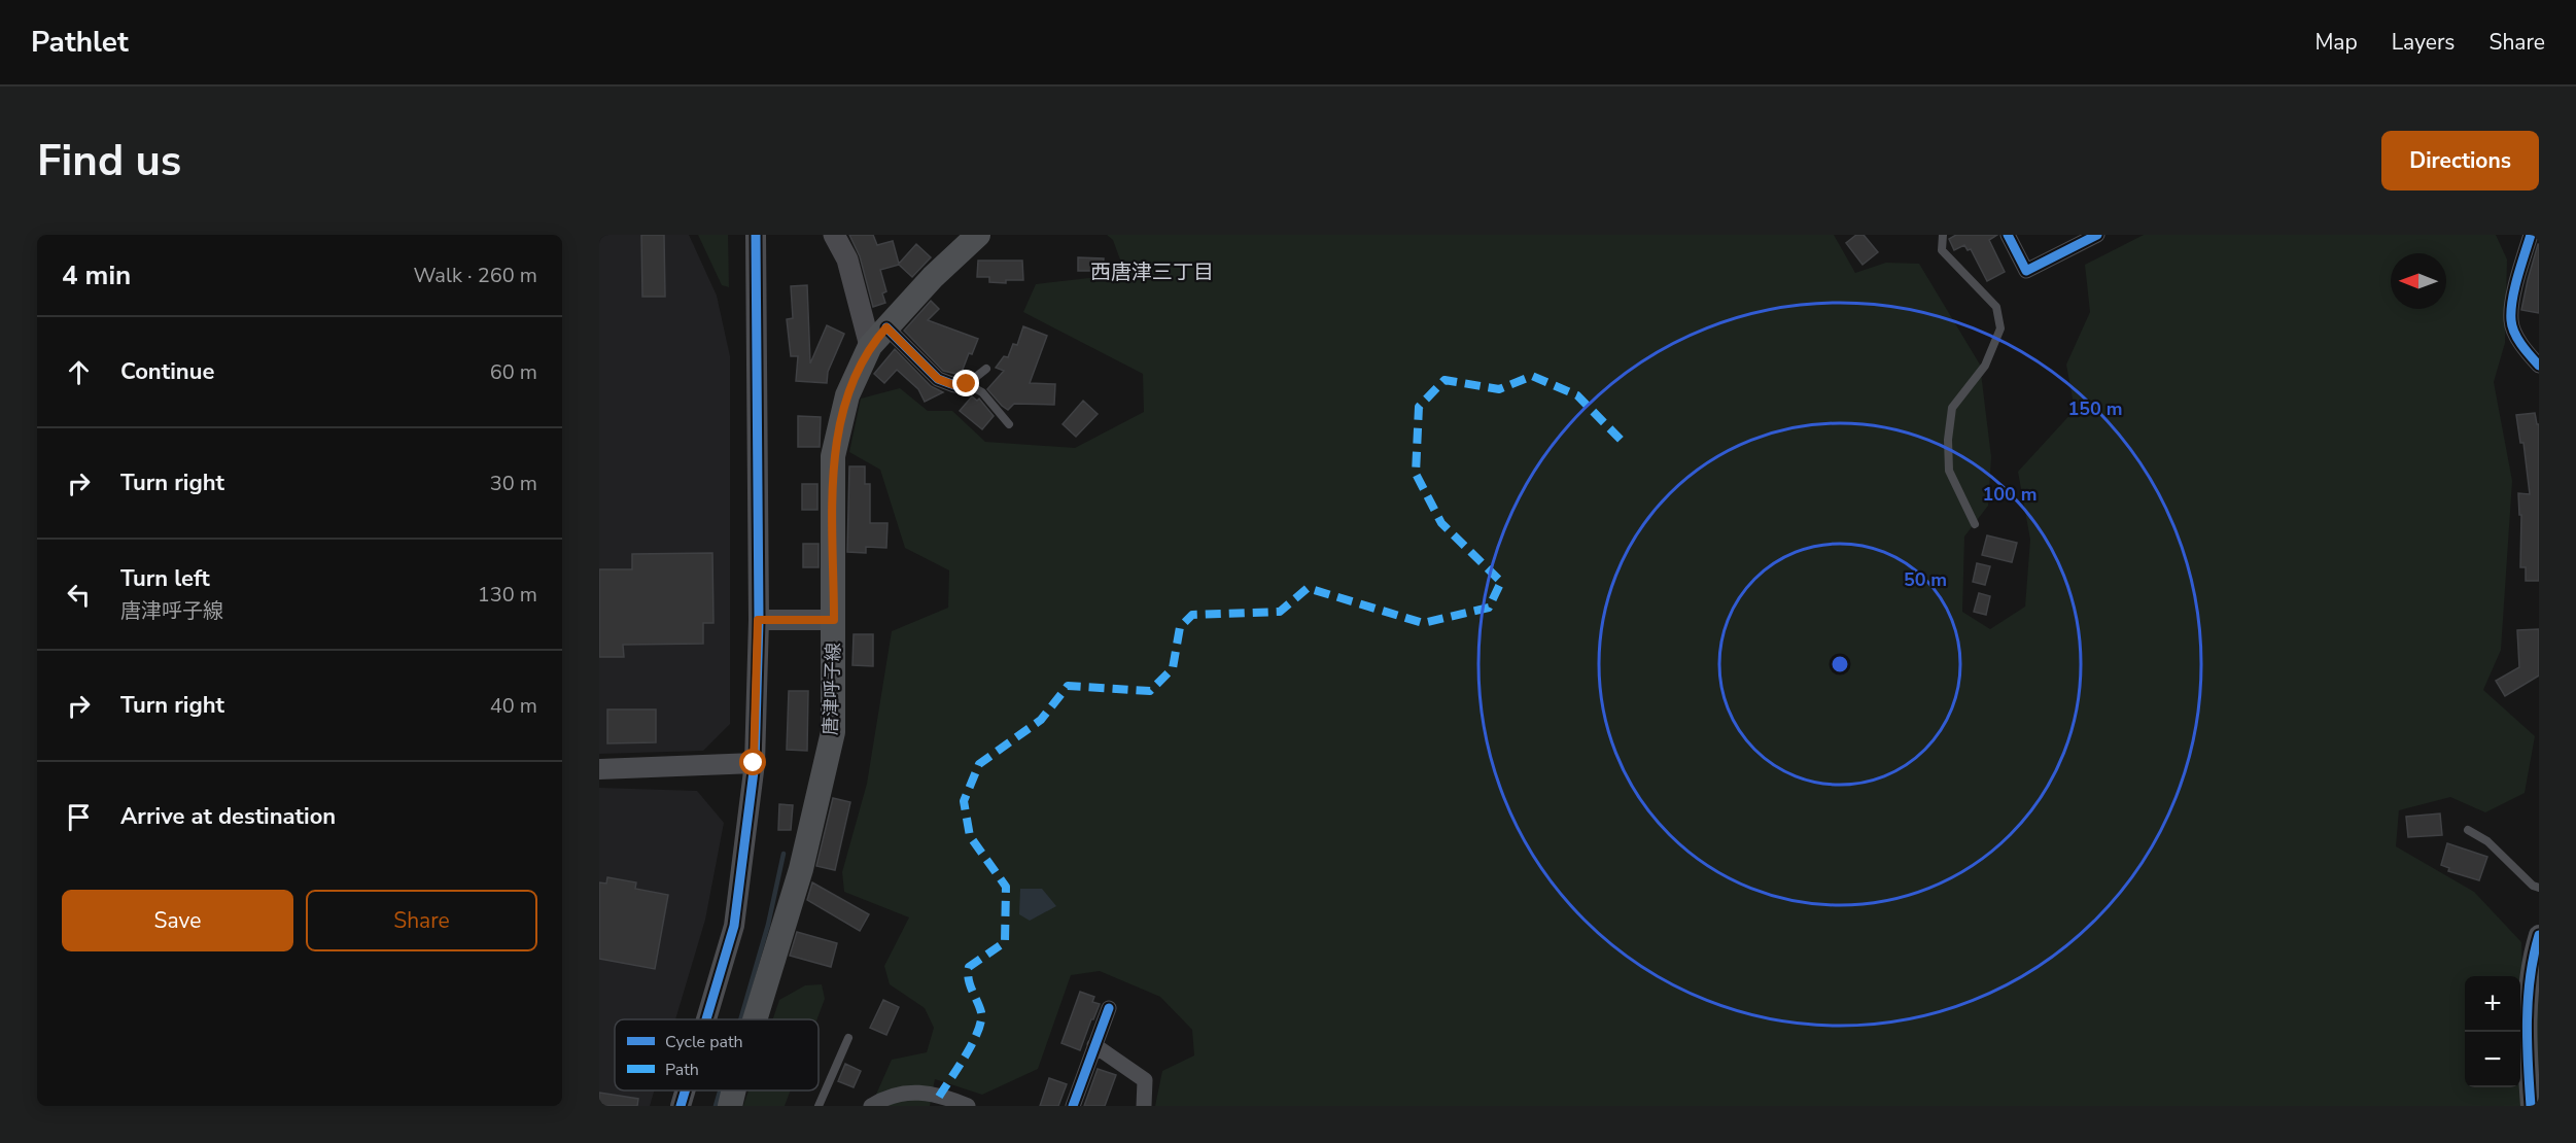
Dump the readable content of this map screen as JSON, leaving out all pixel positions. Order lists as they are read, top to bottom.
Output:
{
  "streets": {
    "main road": ["唐津呼子線"]
  },
  "districts": ["西唐津三丁目"],
  "legend": ["Cycle path", "Path"],
  "north": "left",
  "page": {
    "header": "Pathlet",
    "nav": ["Map", "Layers", "Share"],
    "buttons": [
      "Directions",
      ["Save", "Share"]
    ],
    "title": "Find us",
    "heading": ["4 min", "Walk · 260 m"],
    "list": [
      ["Continue", "60 m"],
      ["Turn right", "30 m"],
      ["Turn left", "唐津呼子線", "130 m"],
      ["Turn right", "40 m"],
      "Arrive at destination"
    ],
    "map_buttons": ["+", "−"]
  },
  "rings": ["150 m", "100 m", "50 m"]
}
